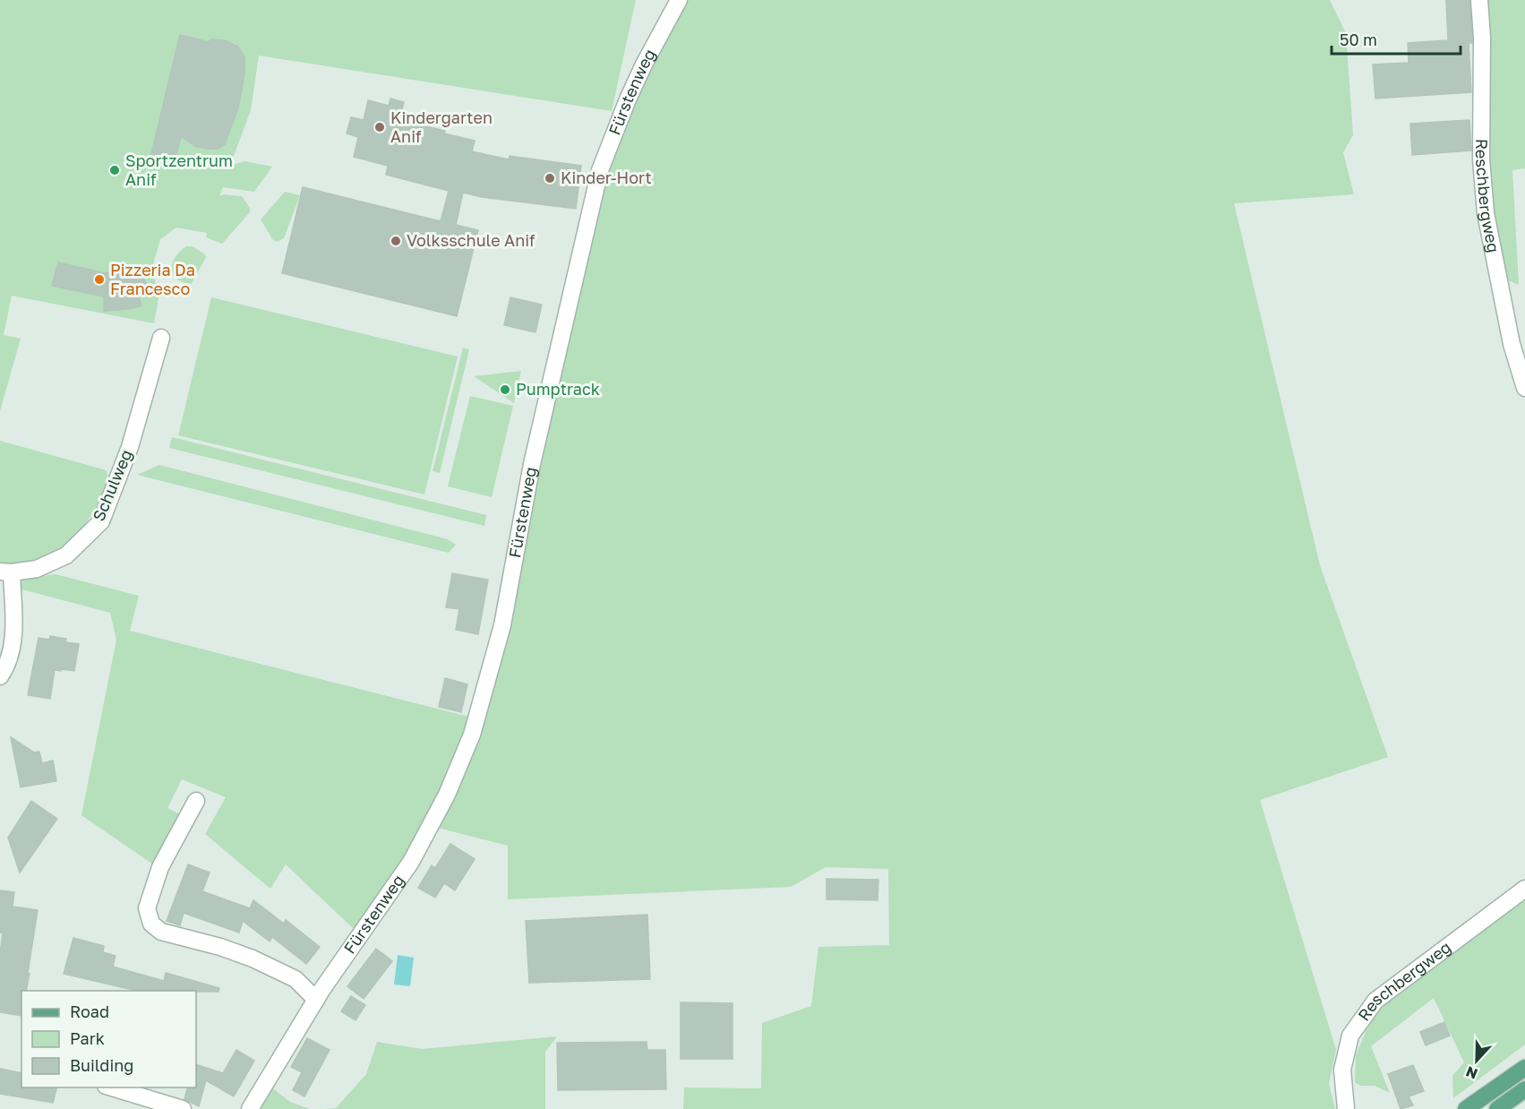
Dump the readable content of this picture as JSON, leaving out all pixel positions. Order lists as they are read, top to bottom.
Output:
{
  "streets": {
    "street": ["Fürstenweg", "Reschbergweg", "Schulweg"]
  },
  "places": [
    "Kindergarten Anif",
    "Sportzentrum Anif",
    "Kinder-Hort",
    "Volksschule Anif",
    "Pizzeria Da Francesco",
    "Pumptrack"
  ],
  "legend": ["Road", "Park", "Building"],
  "scale_bar": "50 m",
  "north": "bottom"
}
